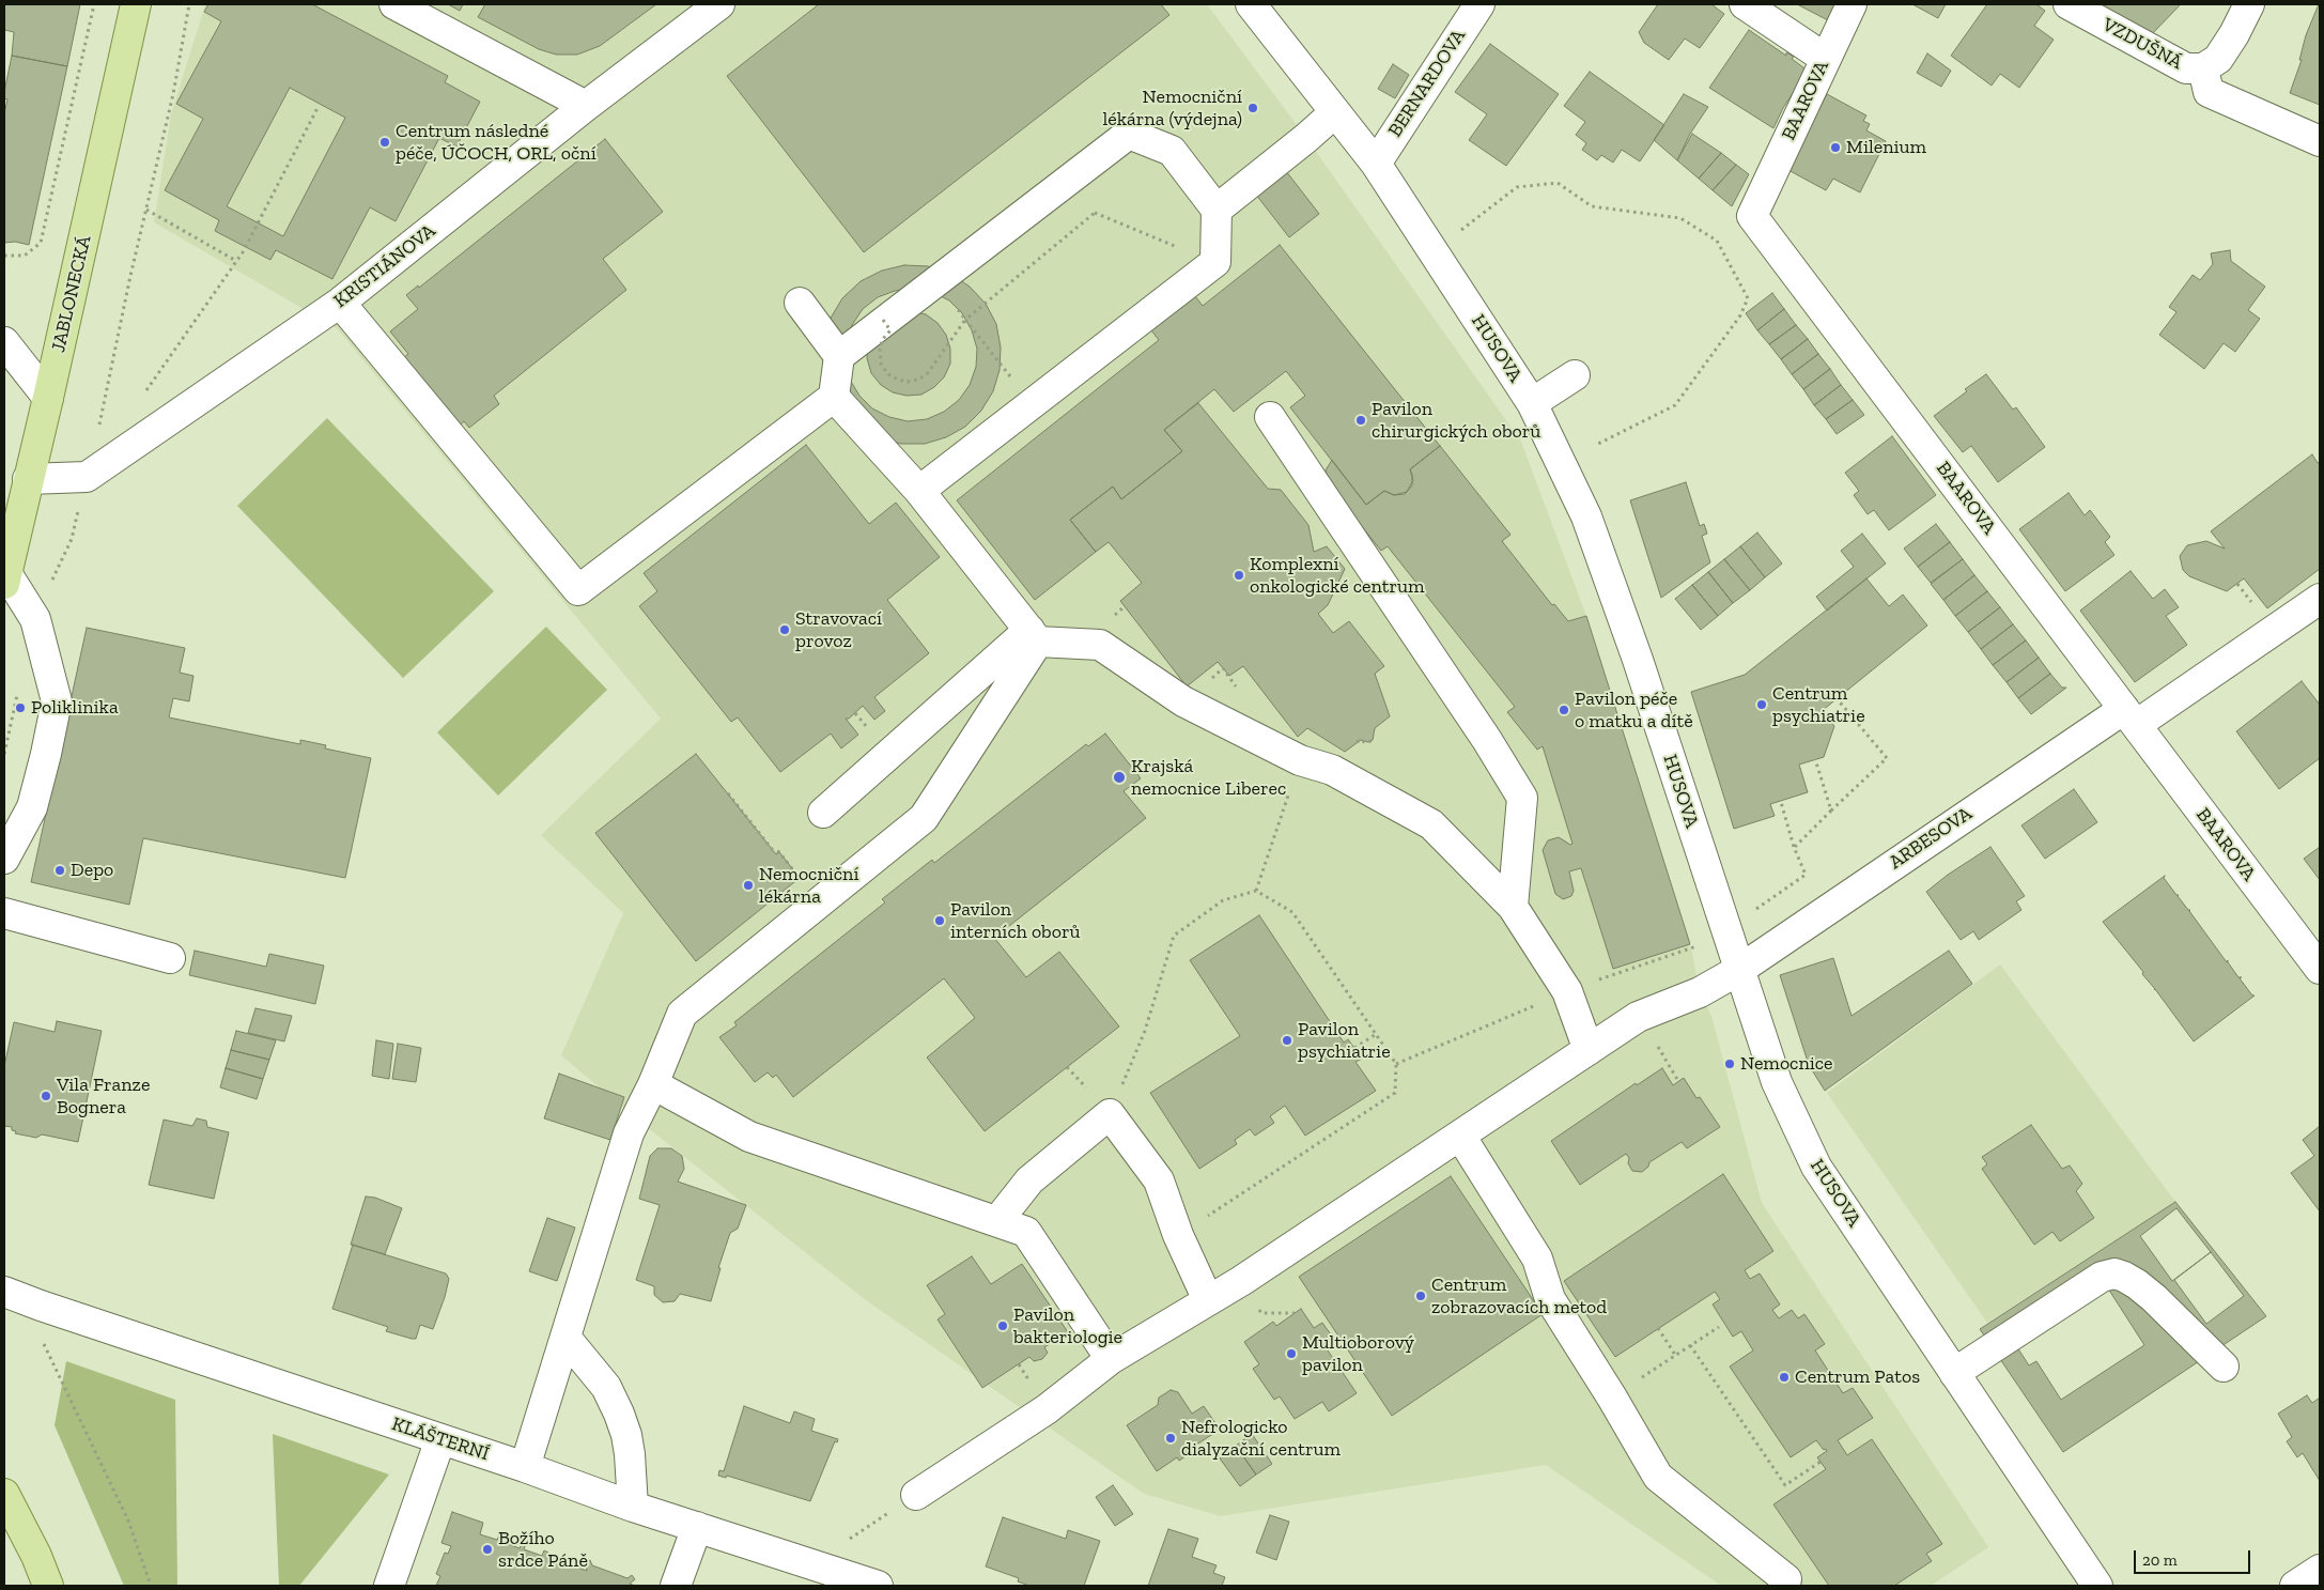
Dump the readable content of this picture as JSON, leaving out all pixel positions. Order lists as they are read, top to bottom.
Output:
{
  "streets": {
    "main road": ["JABLONECKÁ"],
    "street": [
      "VZDUŠNÁ",
      "BERNARDOVA",
      "BAAROVA",
      "KRISTIÁNOVA",
      "HUSOVA",
      "ARBESOVA",
      "KLÁŠTERNÍ"
    ]
  },
  "crossings": [
    ["BERNARDOVA", "HUSOVA"],
    ["BAAROVA", "ARBESOVA"],
    ["HUSOVA", "ARBESOVA"]
  ],
  "places": [
    "Nemocniční lékárna (výdejna)",
    "Centrum následné péče, ÚČOCH, ORL, oční",
    "Milenium",
    "Pavilon chirurgických oborů",
    "Komplexní onkologické centrum",
    "Stravovací provoz",
    "Centrum psychiatrie",
    "Poliklinika",
    "Pavilon péče o matku a dítě",
    "Krajská nemocnice Liberec",
    "Depo",
    "Nemocniční lékárna",
    "Pavilon interních oborů",
    "Pavilon psychiatrie",
    "Nemocnice",
    "Vila Franze Bognera",
    "Centrum zobrazovacích metod",
    "Pavilon bakteriologie",
    "Multioborový pavilon",
    "Centrum Patos",
    "Nefrologicko dialyzační centrum",
    "Božího srdce Páně"
  ],
  "scale_bar": "20 m"
}
